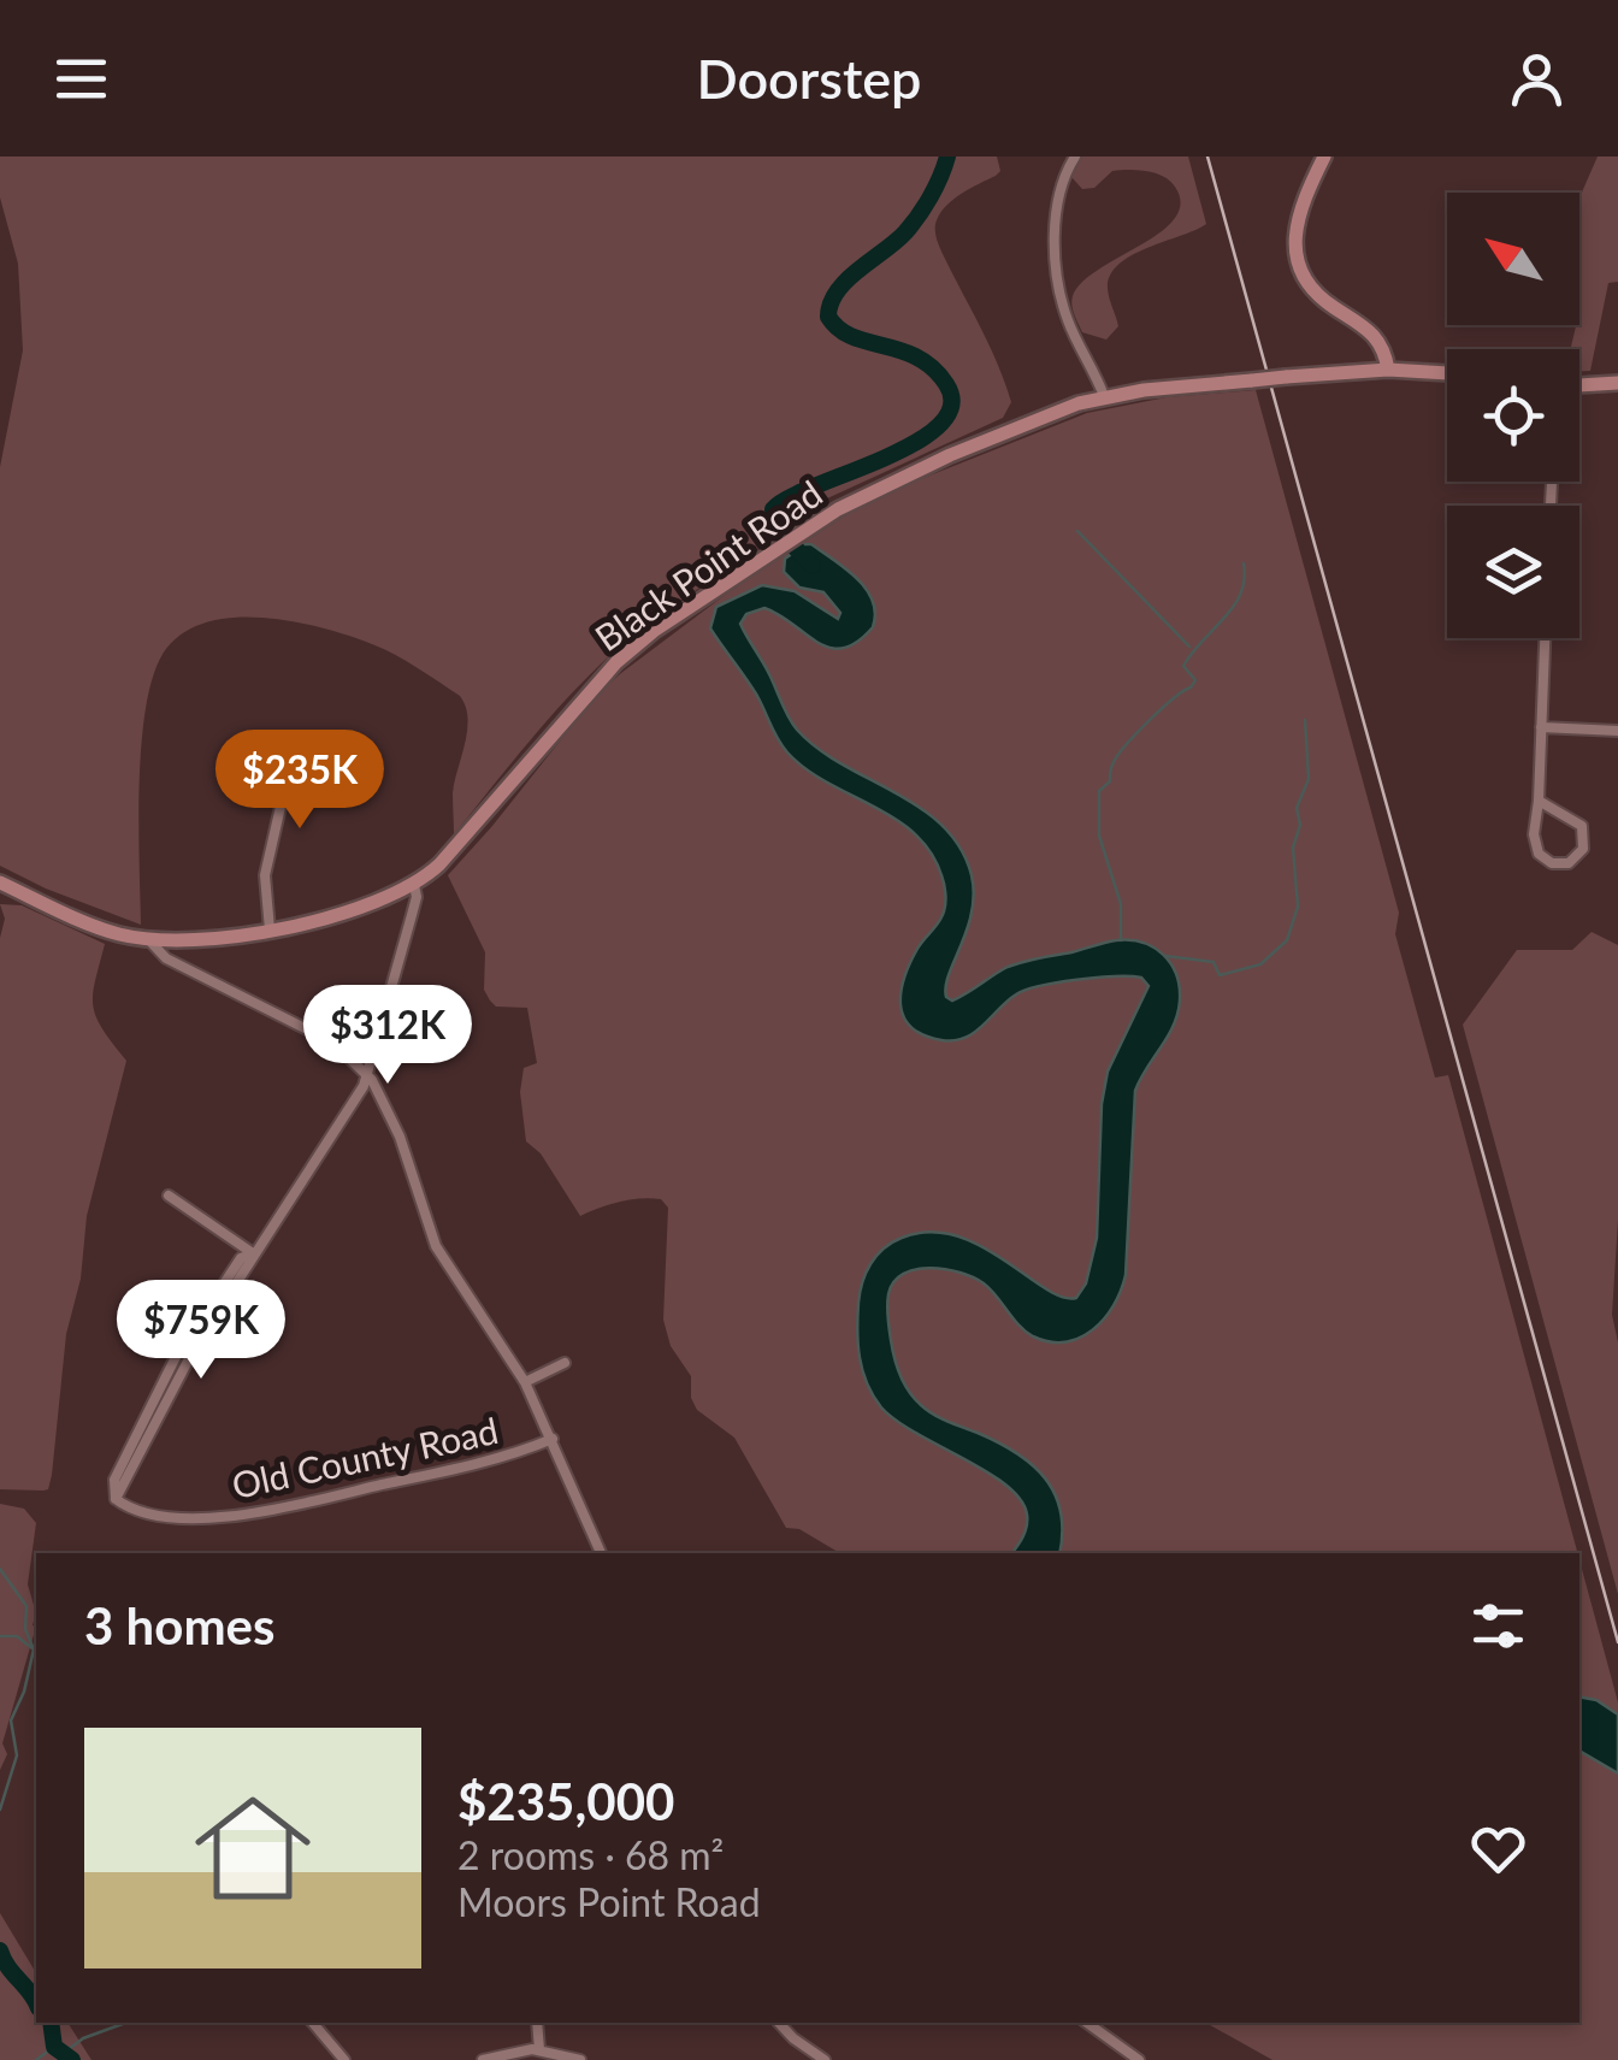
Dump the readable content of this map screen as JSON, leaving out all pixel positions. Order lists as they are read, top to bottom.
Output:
{
  "streets": {
    "main road": ["Black Point Road"],
    "street": ["Old County Road"]
  },
  "crossings": [
    ["Black Point Road", "Old County Road"]
  ],
  "north": "top left",
  "page": {
    "header": "Doorstep",
    "price": ["$235K", "$312K", "$759K"],
    "heading": "3 homes",
    "list": [
      {
        "name": "$235,000",
        "note": "2 rooms · 68 m² · Moors Point Road"
      }
    ]
  }
}
